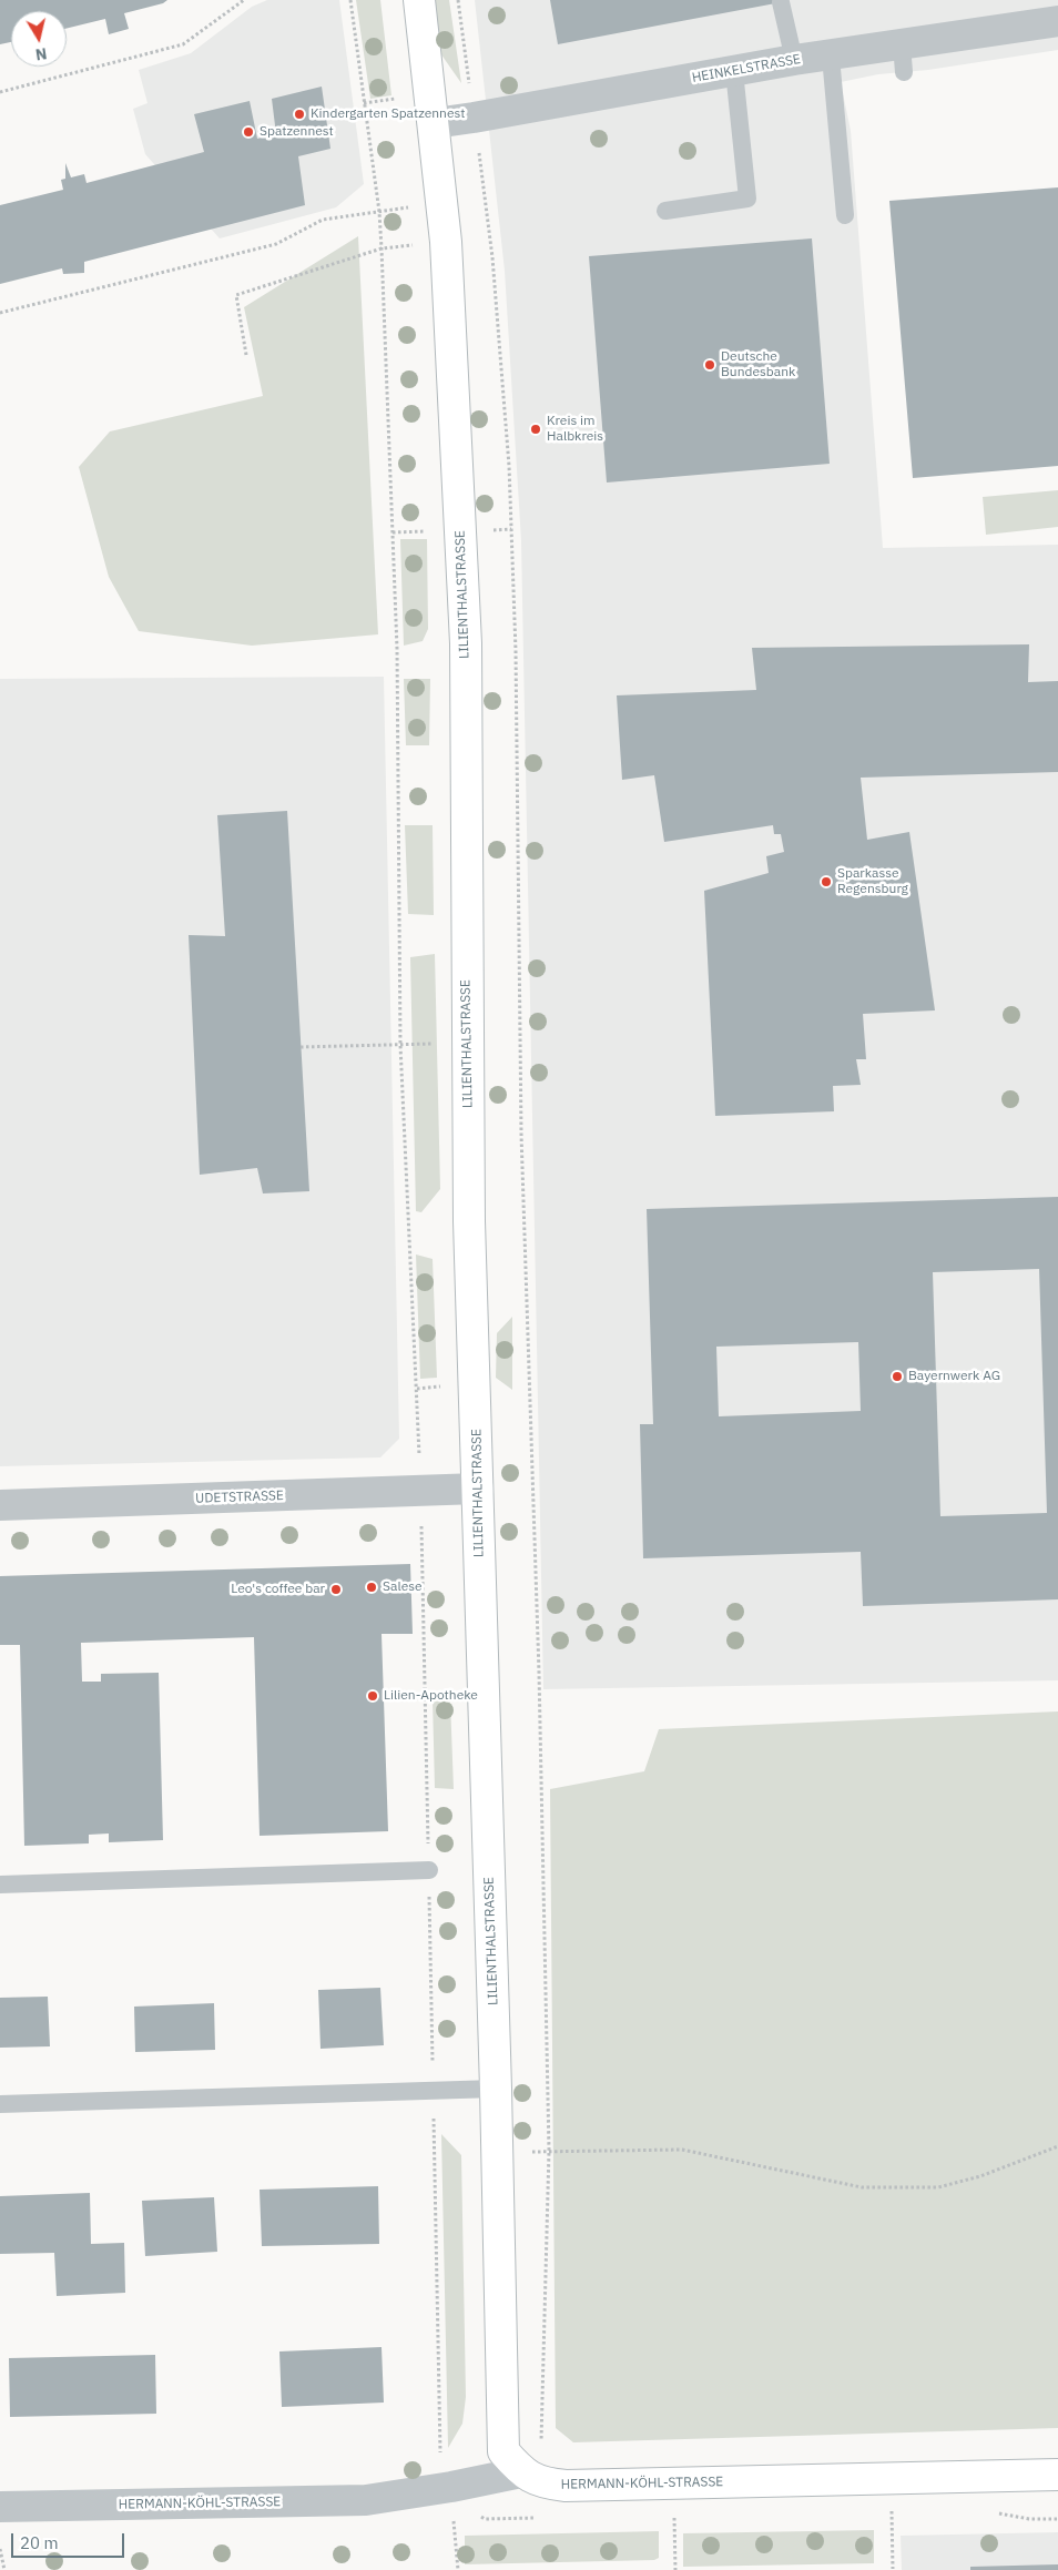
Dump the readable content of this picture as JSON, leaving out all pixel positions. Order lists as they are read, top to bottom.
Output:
{
  "streets": {
    "street": [
      "HEINKELSTRASSE",
      "LILIENTHALSTRASSE",
      "UDETSTRASSE",
      "HERMANN-KÖHL-STRASSE"
    ]
  },
  "crossings": [
    ["HEINKELSTRASSE", "LILIENTHALSTRASSE"],
    ["LILIENTHALSTRASSE", "UDETSTRASSE"],
    ["LILIENTHALSTRASSE", "HERMANN-KÖHL-STRASSE"]
  ],
  "places": [
    "Kindergarten Spatzennest",
    "Spatzennest",
    "Deutsche Bundesbank",
    "Kreis im Halbkreis",
    "Sparkasse Regensburg",
    "Bayernwerk AG",
    "Salese",
    "Leo's coffee bar",
    "Lilien-Apotheke"
  ],
  "scale_bar": "20 m",
  "north": "bottom"
}
